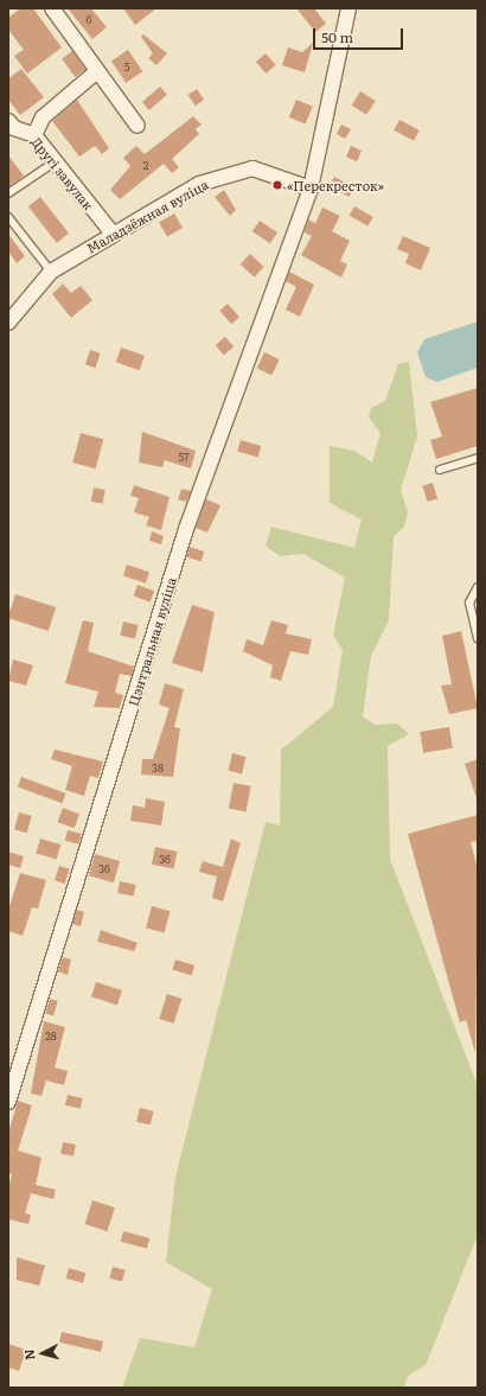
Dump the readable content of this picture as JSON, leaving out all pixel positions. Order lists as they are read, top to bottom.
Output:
{
  "streets": {
    "street": ["Другі завулак", "Маладзёжная вуліца", "Цэнтральная вуліца"]
  },
  "crossings": [
    ["Другі завулак", "Маладзёжная вуліца"],
    ["Маладзёжная вуліца", "Цэнтральная вуліца"]
  ],
  "places": ["«Перекресток»"],
  "house_numbers": [
    "6",
    "5",
    "2",
    "57",
    "38",
    "36",
    "36",
    "28"
  ],
  "scale_bar": "50 m",
  "north": "left"
}
